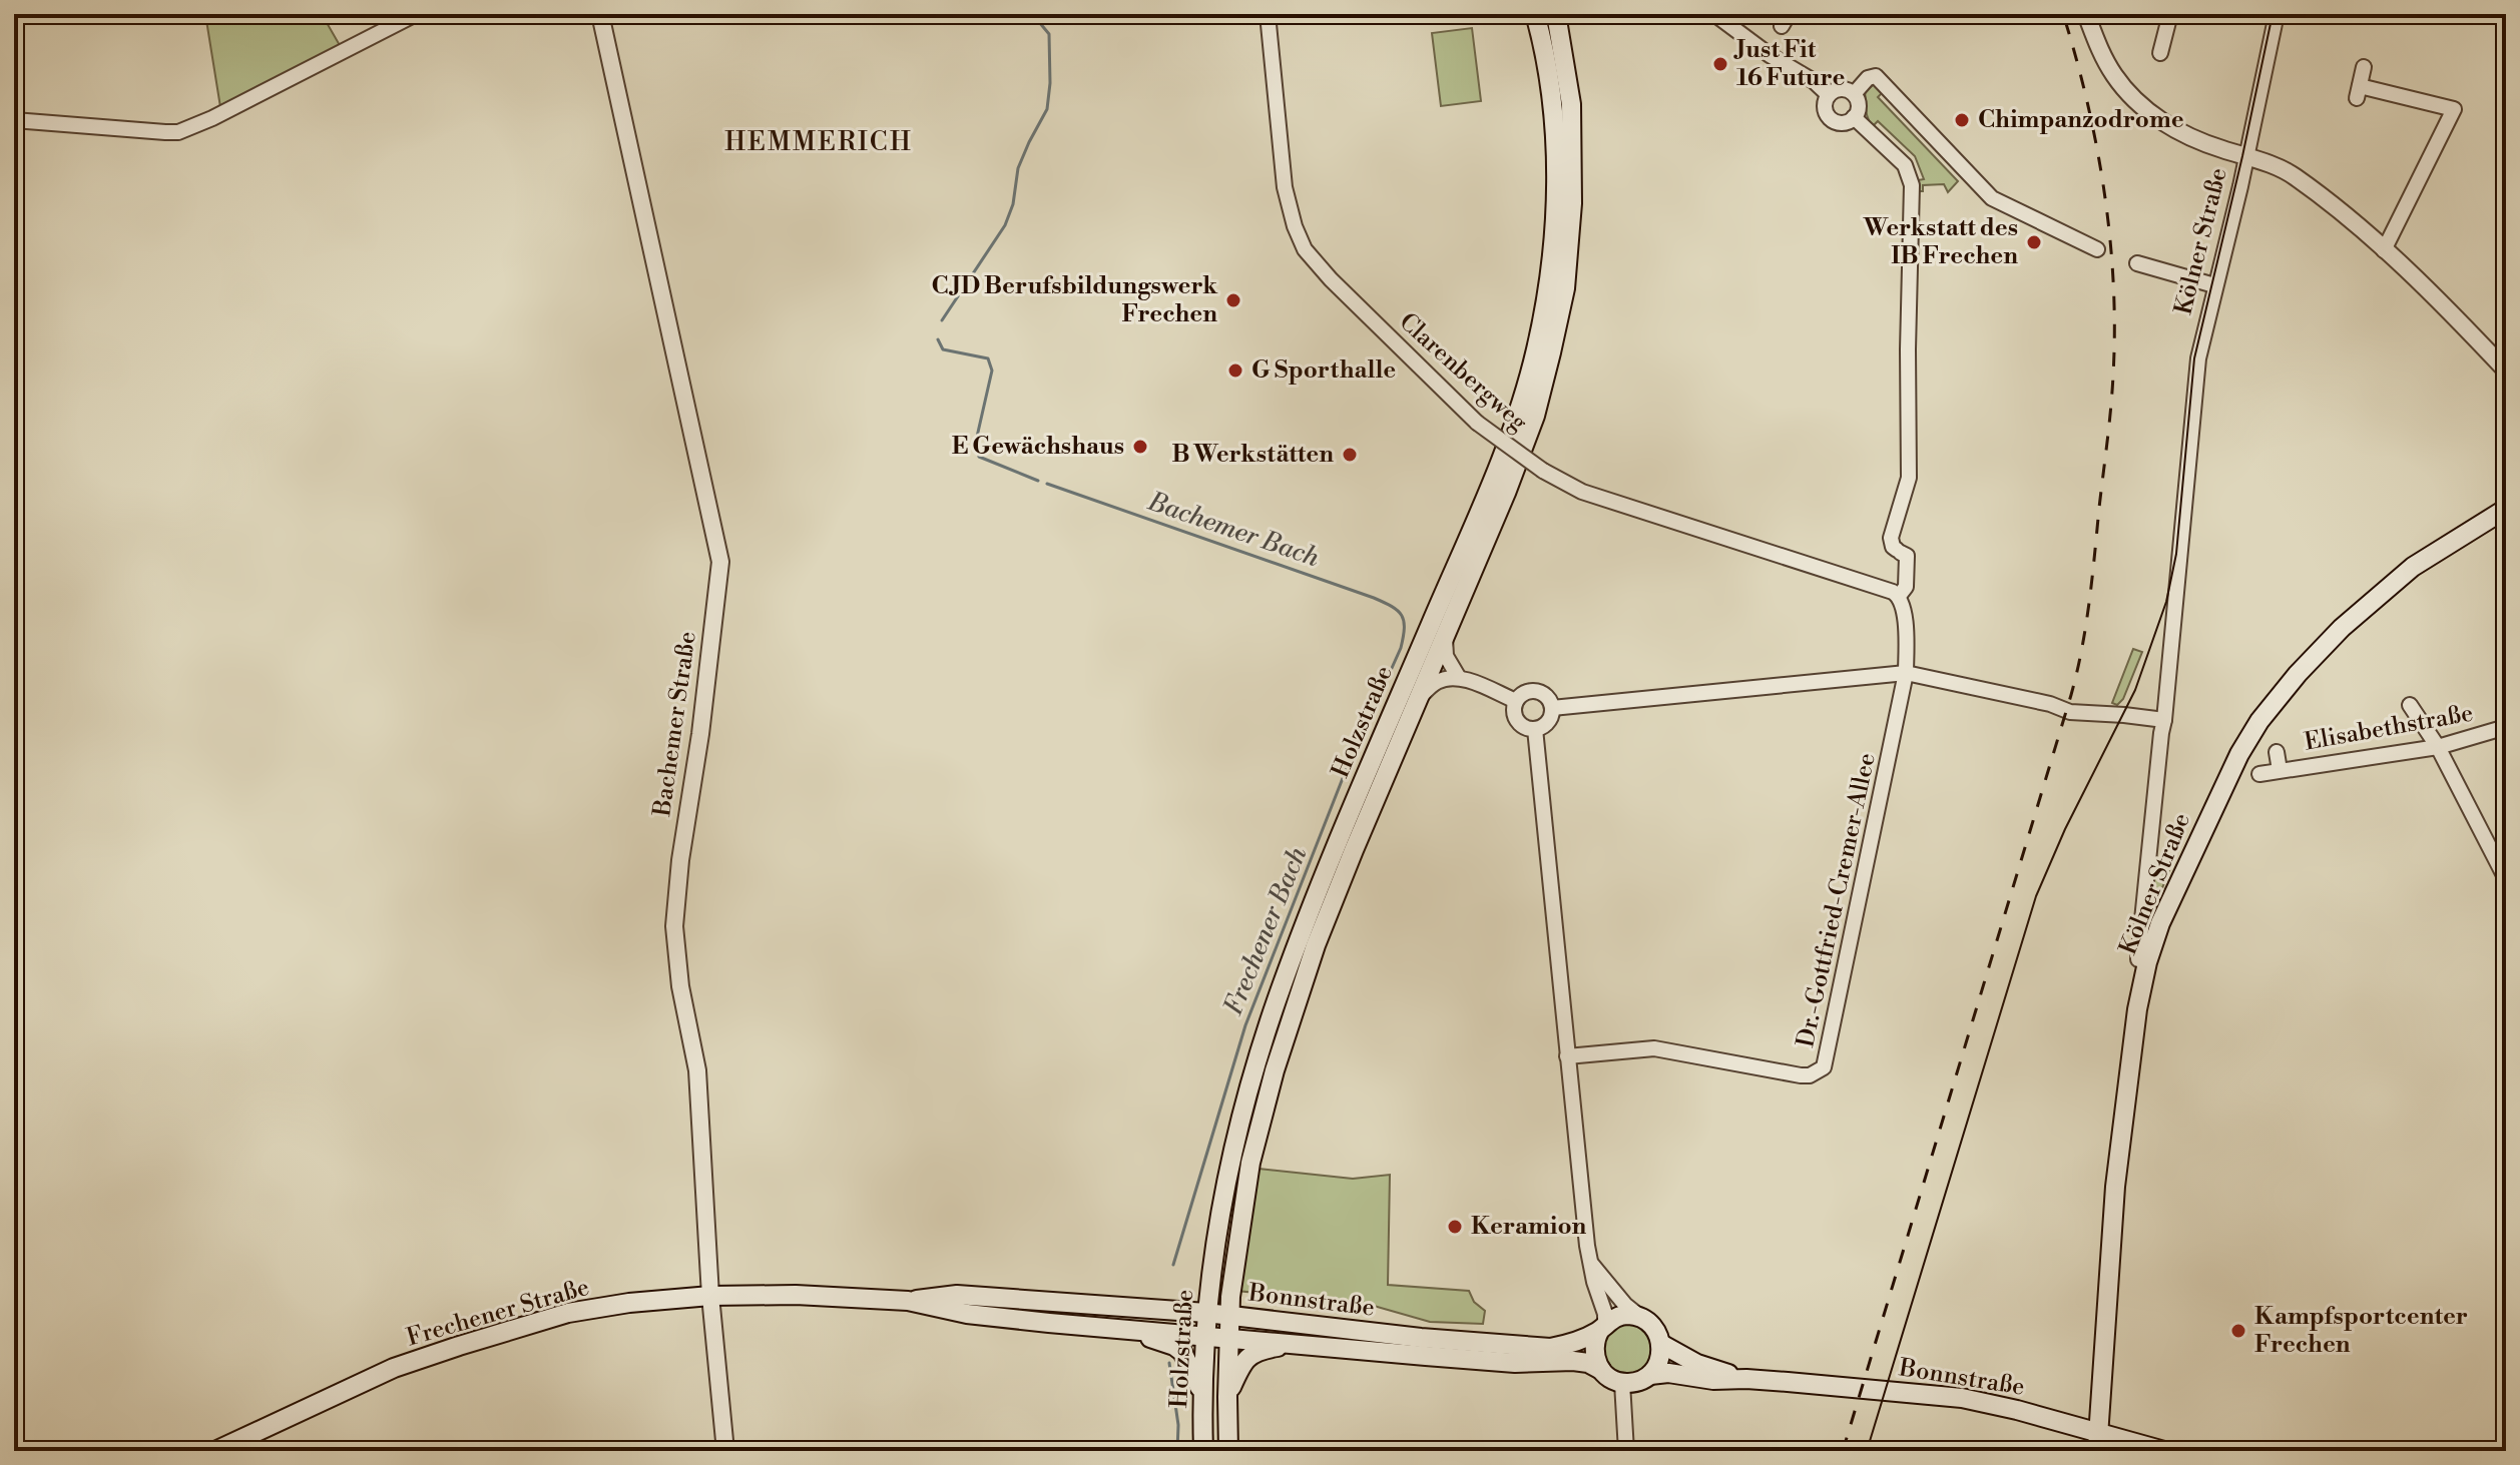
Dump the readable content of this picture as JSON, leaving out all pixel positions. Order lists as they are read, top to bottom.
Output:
{
  "streets": {
    "main road": [
      "Kölner Straße",
      "Holzstraße",
      "Bonnstraße",
      "Frechener Straße"
    ],
    "street": [
      "Clarenbergweg",
      "Bachemer Straße",
      "Elisabethstraße",
      "Dr.-Gottfried-Cremer-Allee"
    ]
  },
  "crossings": [
    ["Kölner Straße", "Bonnstraße"],
    ["Clarenbergweg", "Dr.-Gottfried-Cremer-Allee"],
    ["Holzstraße", "Bonnstraße"],
    ["Holzstraße", "Frechener Straße"],
    ["Bachemer Straße", "Frechener Straße"],
    ["Bonnstraße", "Frechener Straße"]
  ],
  "districts": ["HEMMERICH"],
  "water": ["Bachemer Bach", "Frechener Bach"],
  "places": [
    "Just Fit 16 Future",
    "Chimpanzodrome",
    "Werkstatt des IB Frechen",
    "CJD Berufsbildungswerk Frechen",
    "G Sporthalle",
    "E Gewächshaus",
    "B Werkstätten",
    "Keramion",
    "Kampfsportcenter Frechen"
  ]
}
